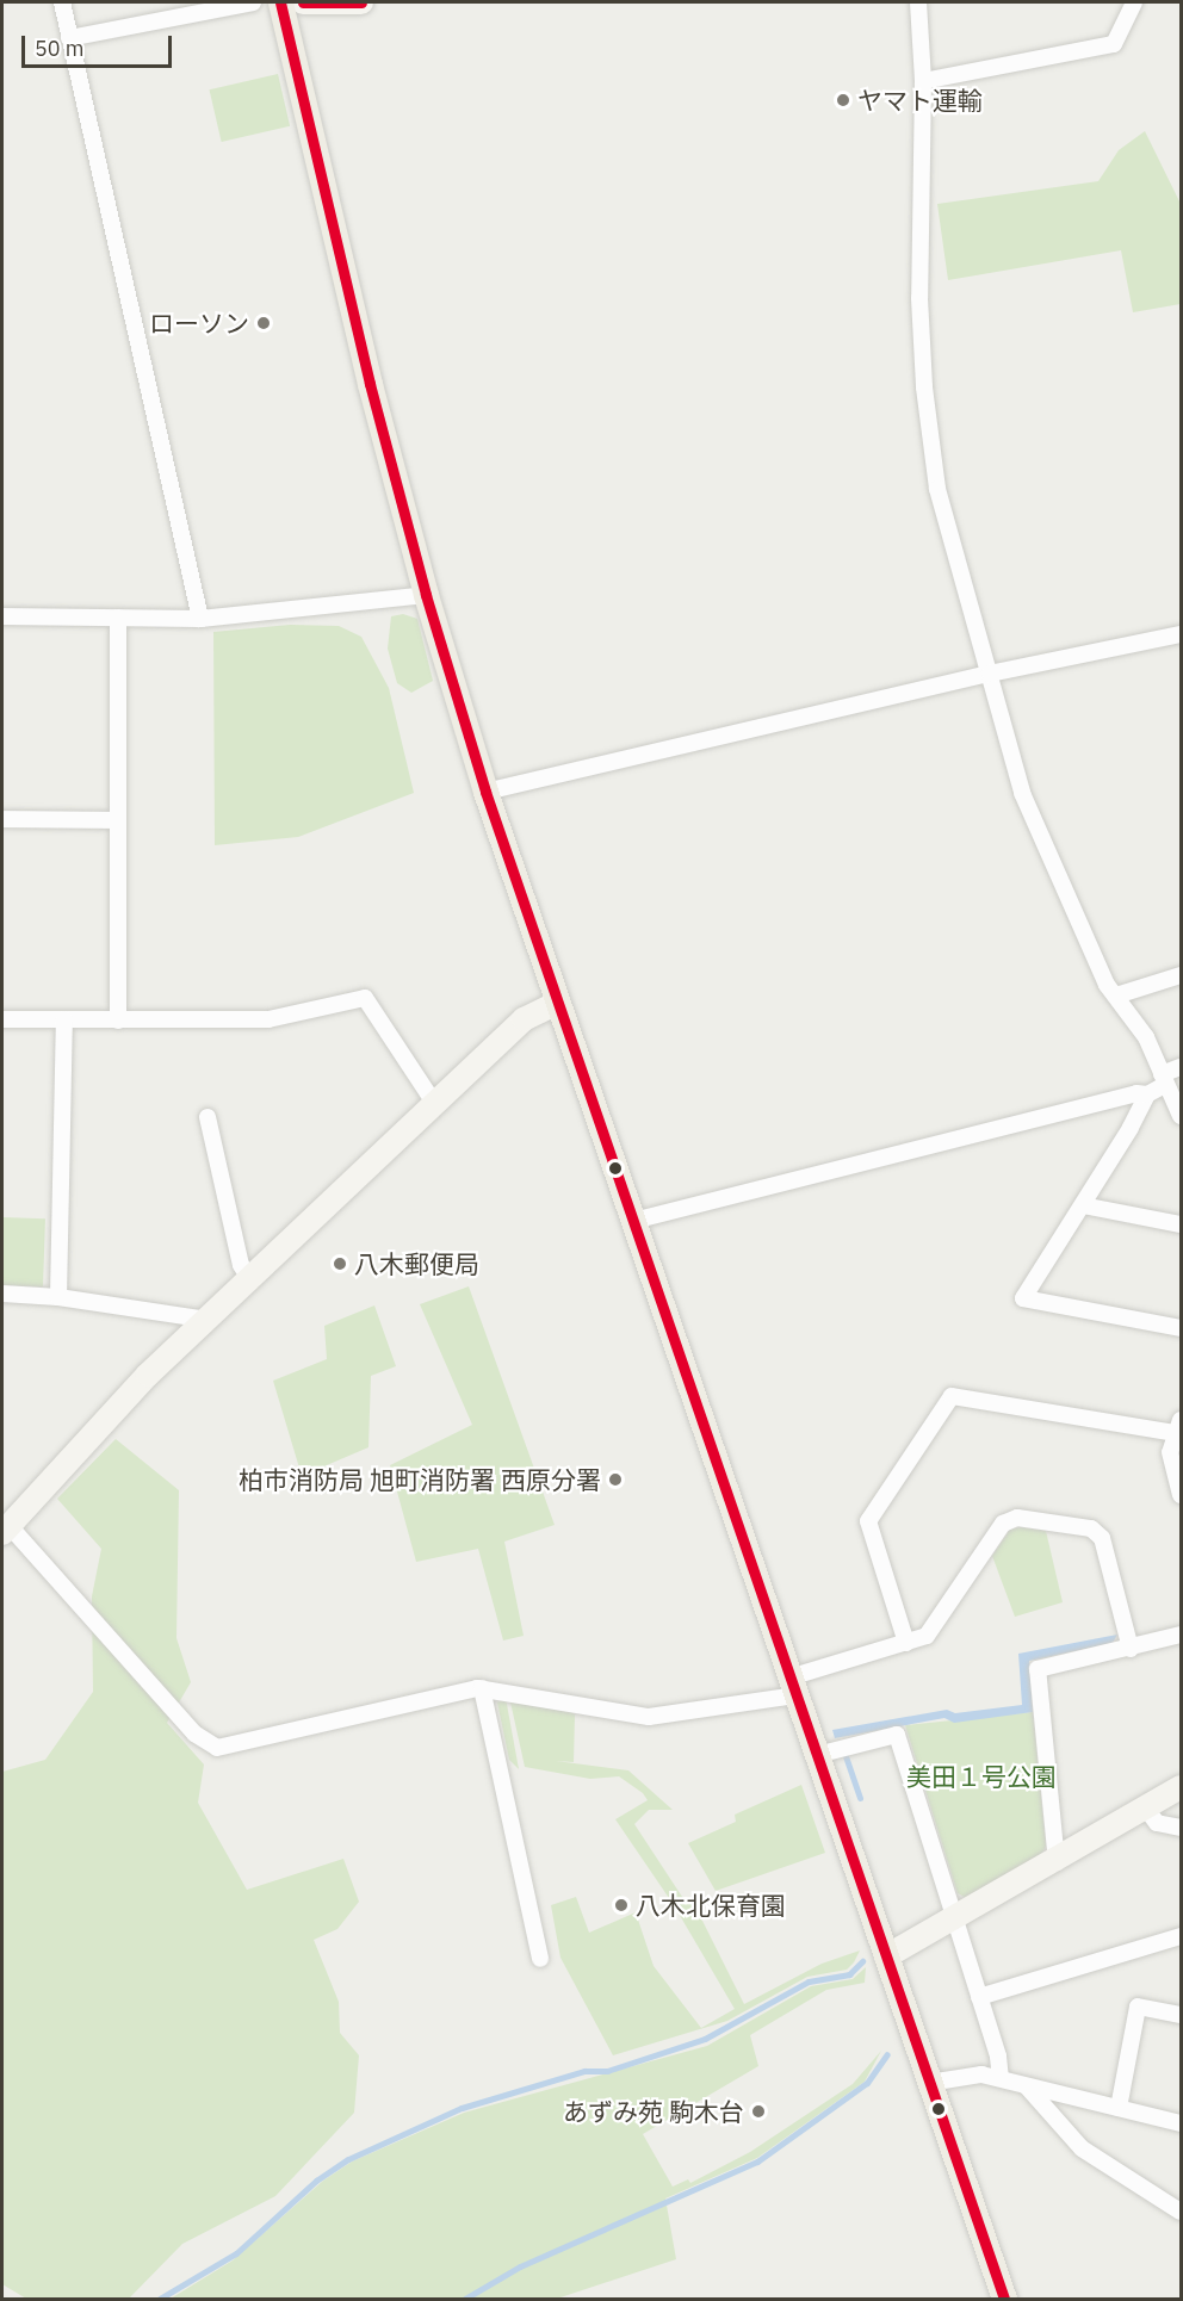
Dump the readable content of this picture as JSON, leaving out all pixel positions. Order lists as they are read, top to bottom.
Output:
{
  "parks": ["美田１号公園"],
  "places": [
    "ヤマト運輸",
    "ローソン",
    "八木郵便局",
    "柏市消防局 旭町消防署 西原分署",
    "八木北保育園",
    "あずみ苑 駒木台"
  ],
  "scale_bar": "50 m"
}
